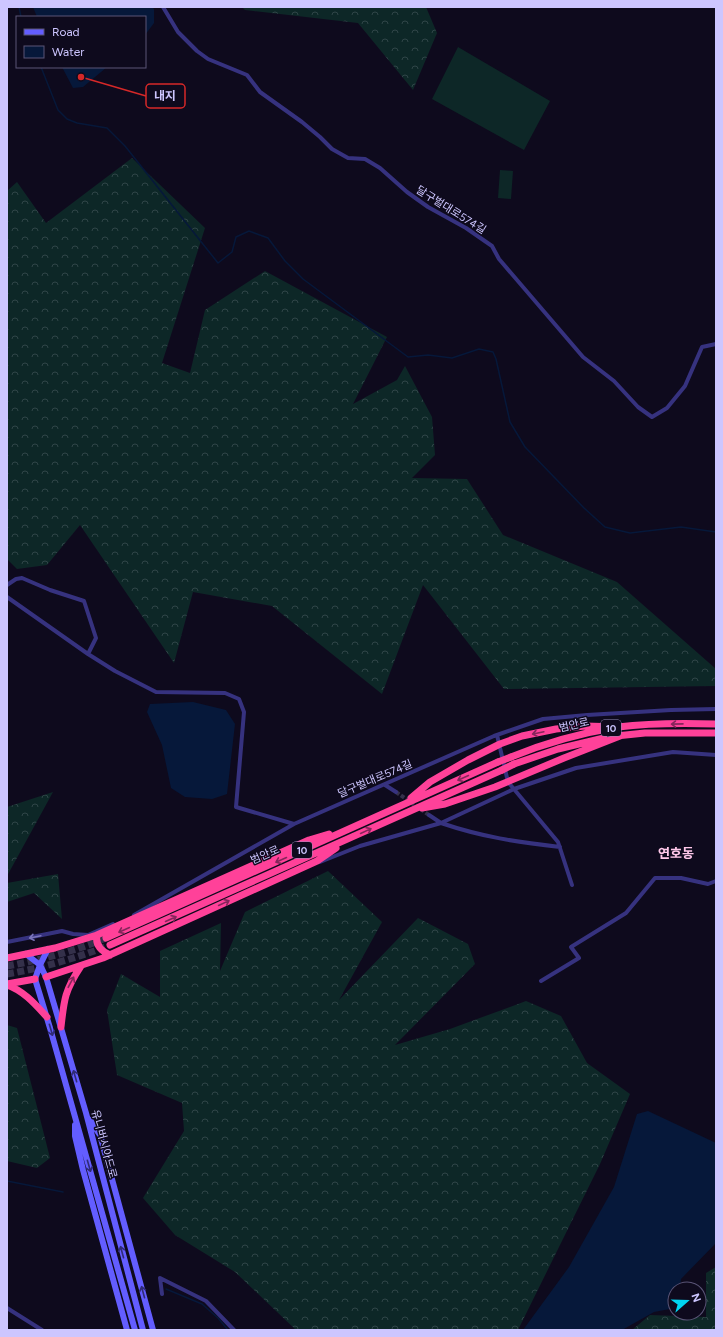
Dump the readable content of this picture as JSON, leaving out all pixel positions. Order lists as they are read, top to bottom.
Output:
{
  "streets": {
    "highway": ["범안로", "10"],
    "main road": ["유니버시아드로"],
    "street": ["달구벌대로574길"]
  },
  "districts": ["연호동"],
  "places": ["내지"],
  "legend": ["Road", "Water"],
  "north": "right"
}
